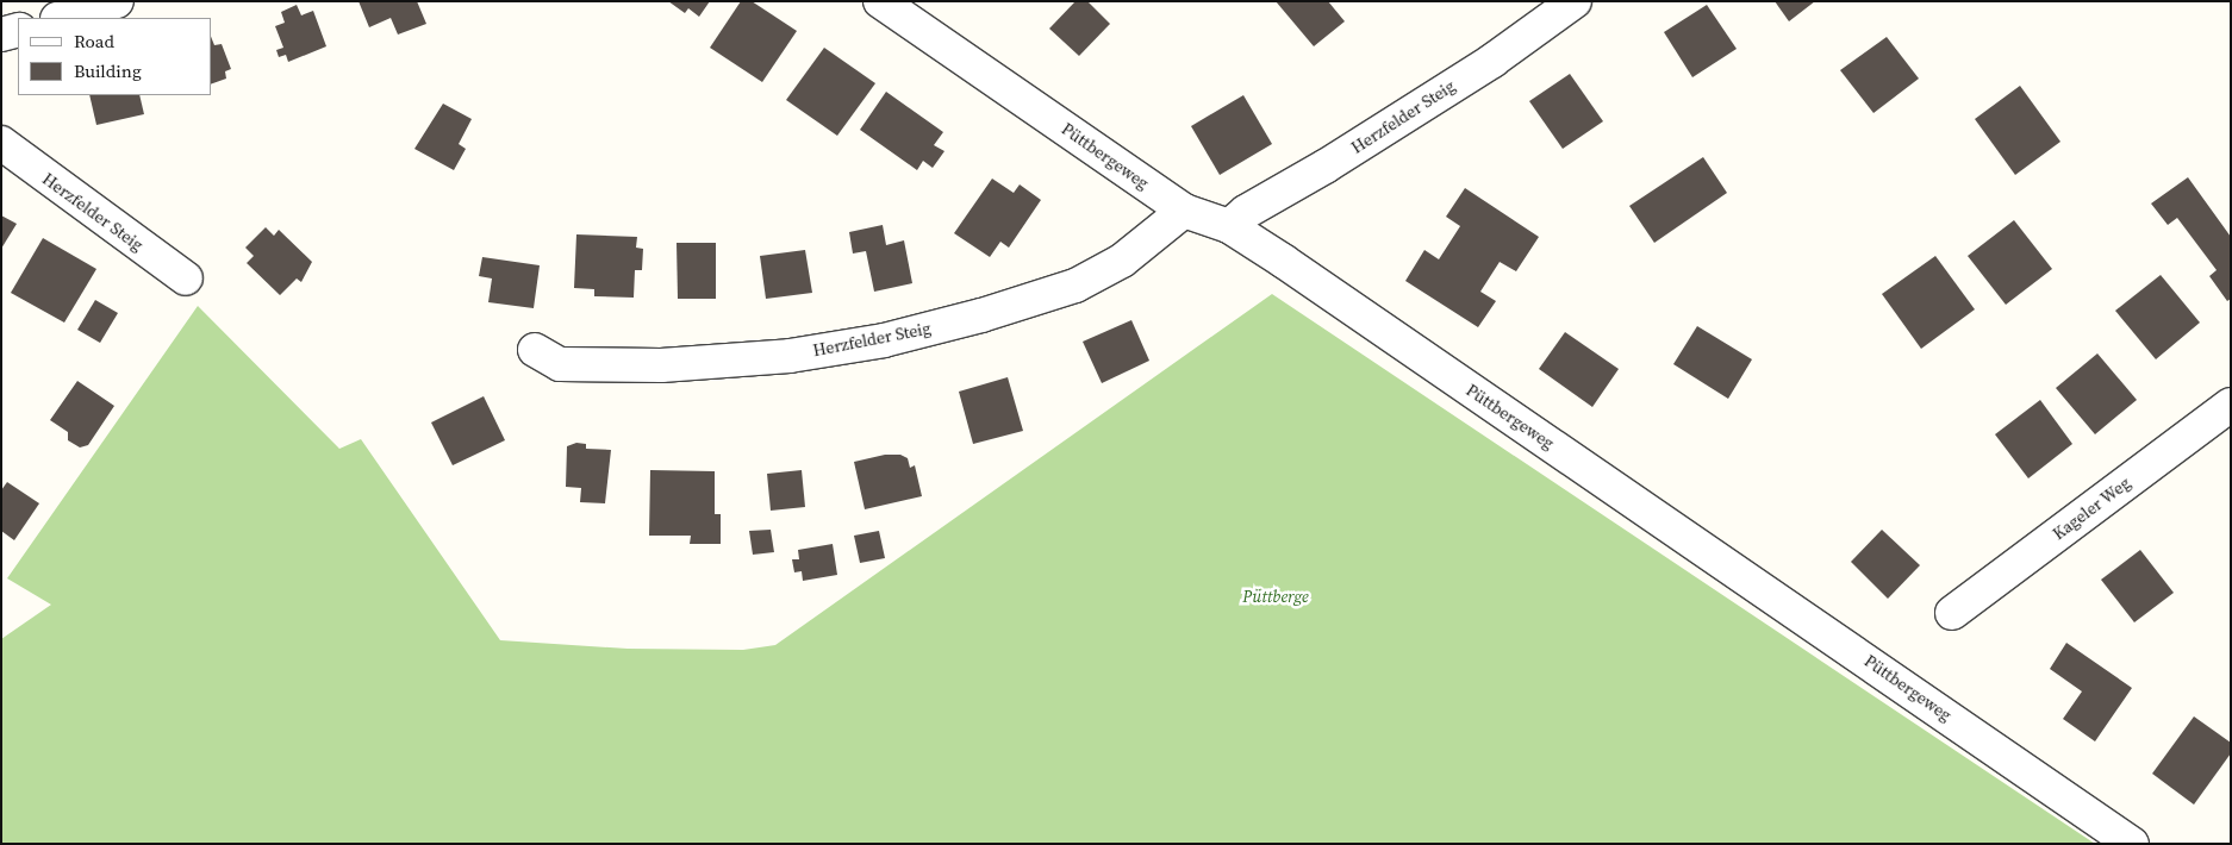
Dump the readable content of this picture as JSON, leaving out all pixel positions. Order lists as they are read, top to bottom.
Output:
{
  "streets": {
    "street": ["Herzfelder Steig", "Püttbergeweg", "Kageler Weg"]
  },
  "crossings": [
    ["Herzfelder Steig", "Püttbergeweg"]
  ],
  "parks": ["Püttberge"],
  "legend": ["Road", "Building"]
}
